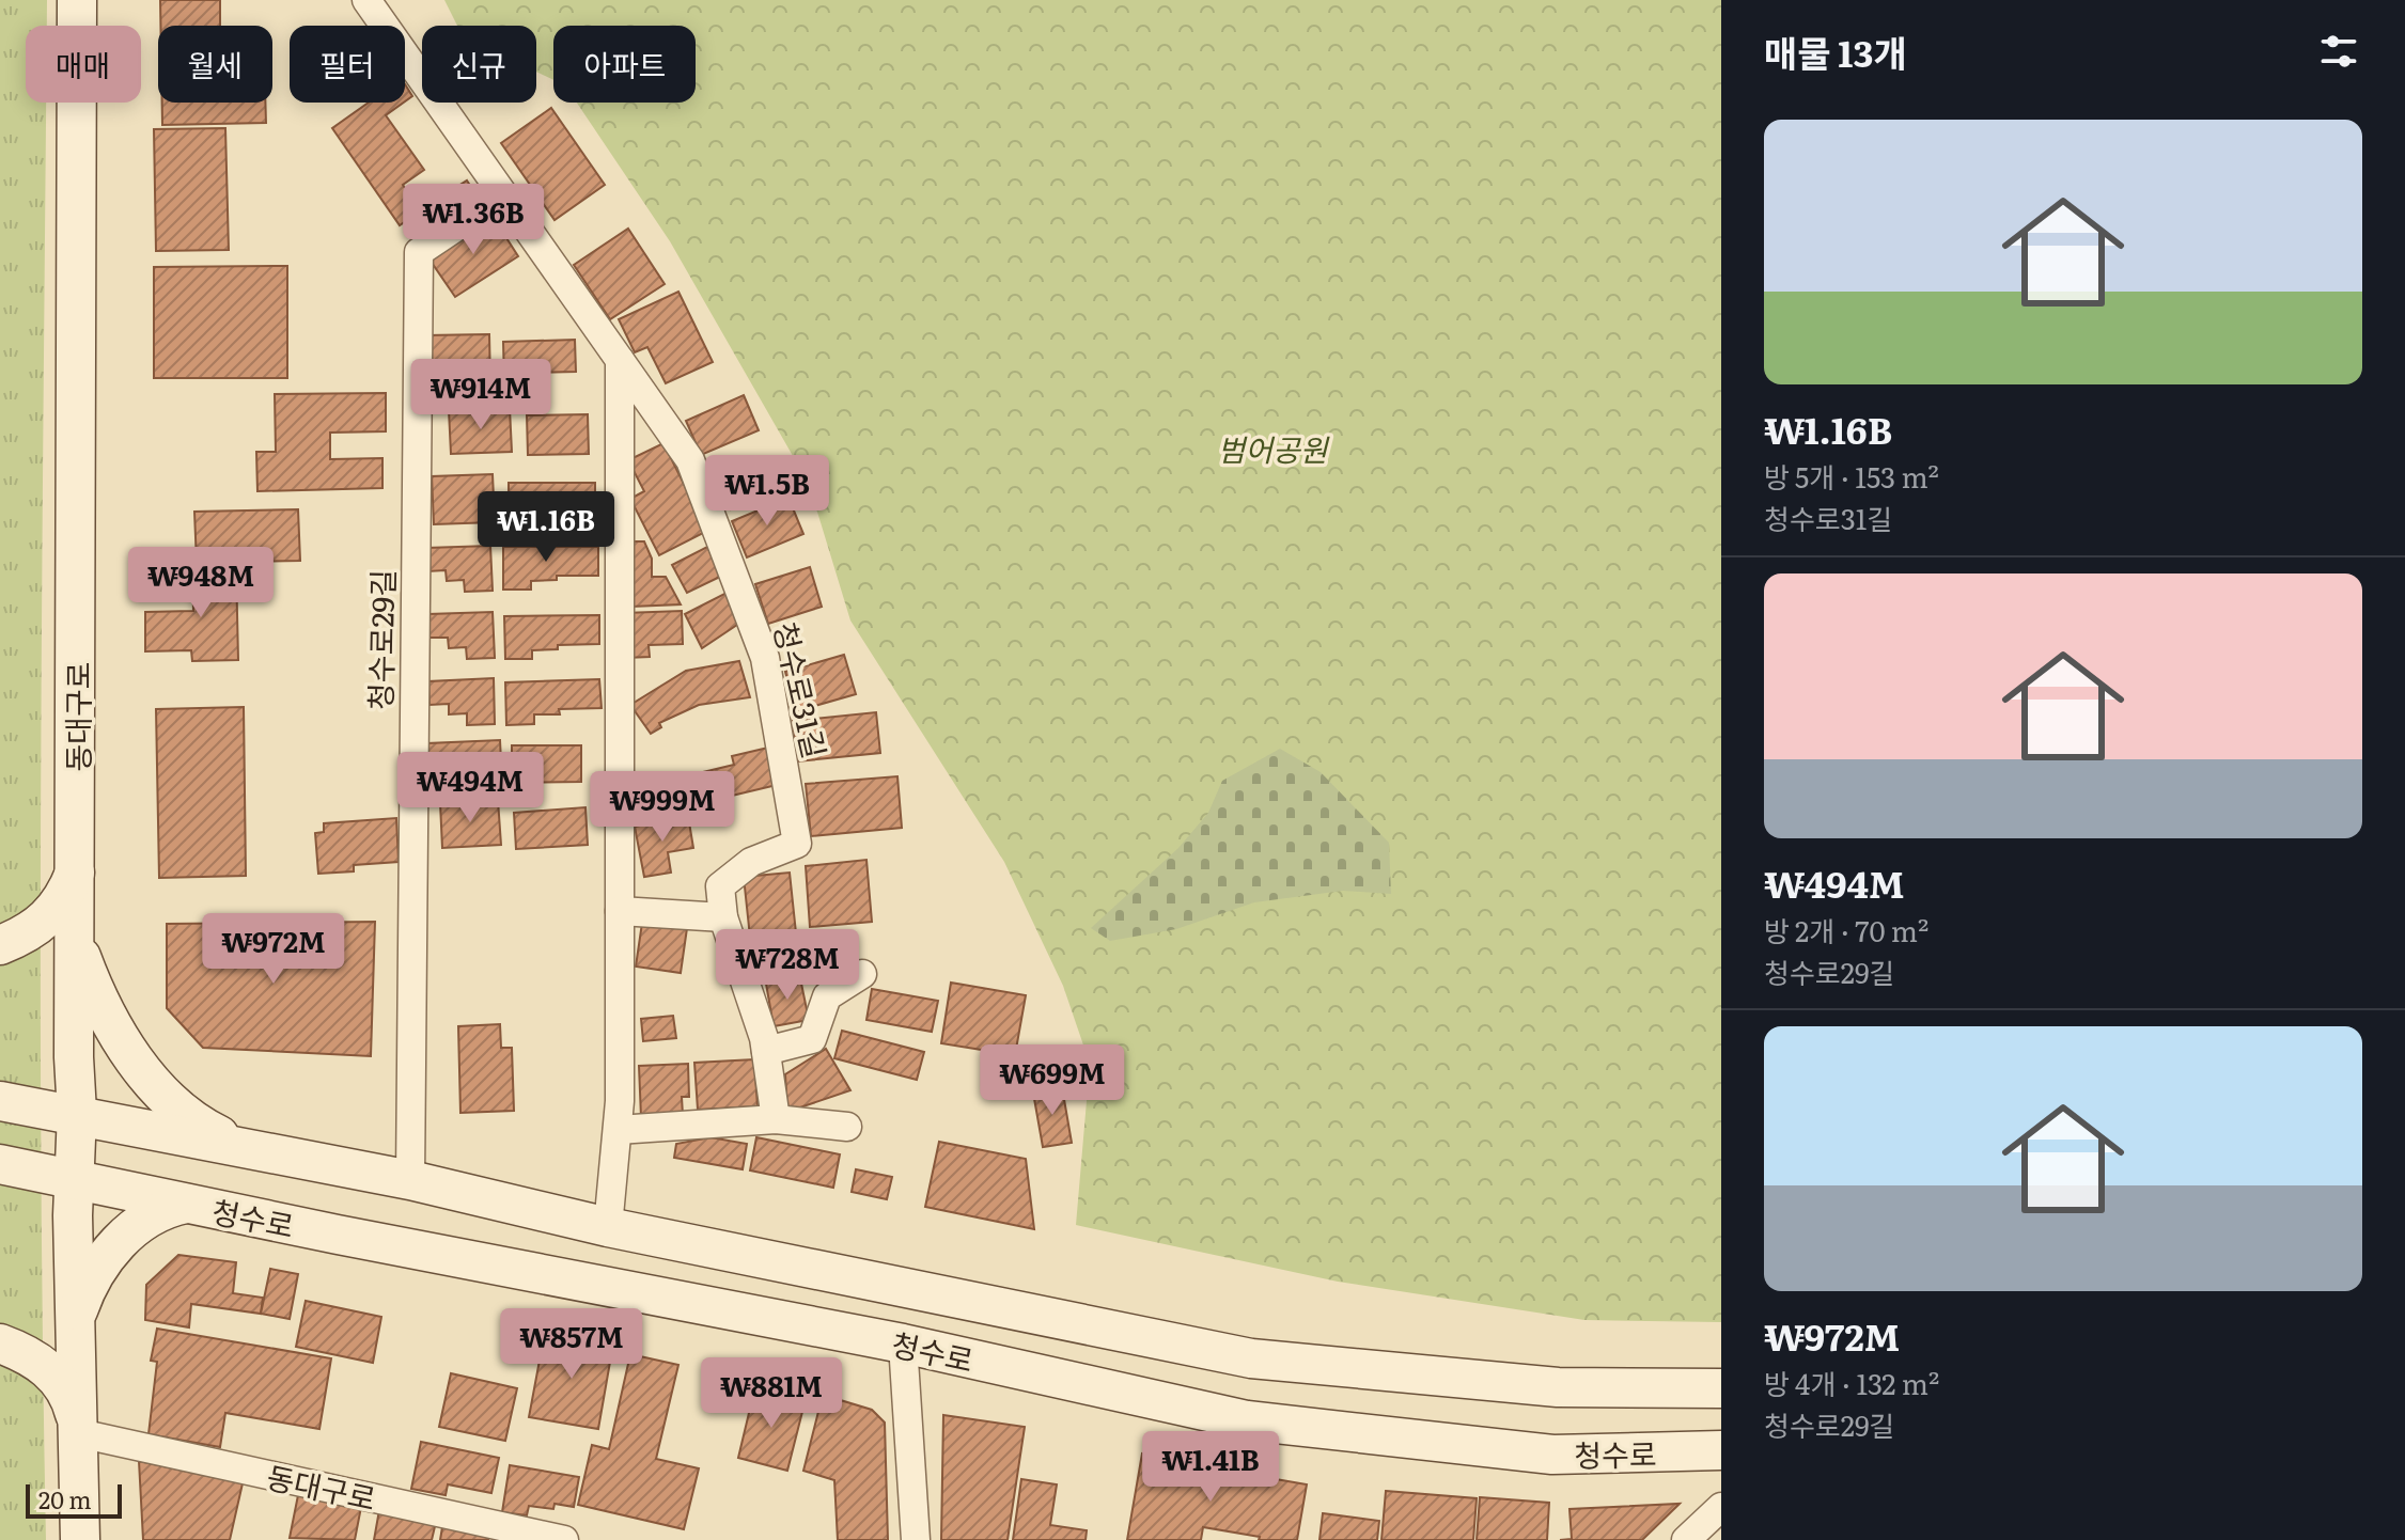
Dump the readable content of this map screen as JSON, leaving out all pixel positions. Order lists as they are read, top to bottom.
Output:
{
  "streets": {
    "main road": ["동대구로", "청수로"],
    "street": ["청수로29길", "청수로31길"]
  },
  "crossings": [
    ["청수로29길", "청수로31길"],
    ["청수로29길", "청수로"],
    ["동대구로", "청수로"]
  ],
  "parks": ["범어공원"],
  "scale_bar": "20 m",
  "page": {
    "heading": "매물 13개",
    "chip": [
      "매매",
      "월세",
      "필터",
      "신규",
      "아파트"
    ],
    "list": [
      {
        "name": "₩1.16B",
        "note": "방 5개 · 153 m² · 청수로31길"
      },
      {
        "name": "₩494M",
        "note": "방 2개 · 70 m² · 청수로29길"
      },
      {
        "name": "₩972M",
        "note": "방 4개 · 132 m² · 청수로29길"
      }
    ],
    "price": [
      "₩1.36B",
      "₩914M",
      "₩1.5B",
      "₩1.16B",
      "₩948M",
      "₩494M",
      "₩999M",
      "₩972M",
      "₩728M",
      "₩699M",
      "₩857M",
      "₩881M",
      "₩1.41B"
    ],
    "scale": "20 m"
  }
}
